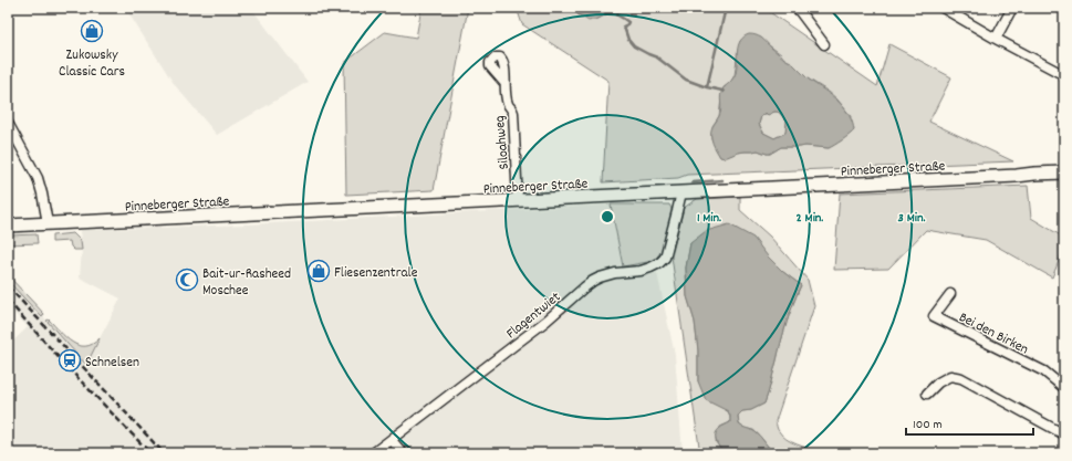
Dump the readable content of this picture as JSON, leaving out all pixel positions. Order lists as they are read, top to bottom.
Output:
{
  "streets": {
    "main road": ["Pinneberger Straße"],
    "street": ["Siloahweg", "Flagentwiet", "Bei den Birken"]
  },
  "crossings": [
    ["Siloahweg", "Pinneberger Straße"],
    ["Pinneberger Straße", "Flagentwiet"]
  ],
  "places": {
    "shop": ["Zukowsky Classic Cars", "Fliesenzentrale"],
    "mosque": ["Bait-ur-Rasheed Moschee"],
    "station": ["Schnelsen"]
  },
  "scale_bar": "100 m",
  "rings": ["1 Min.", "2 Min.", "3 Min."]
}
